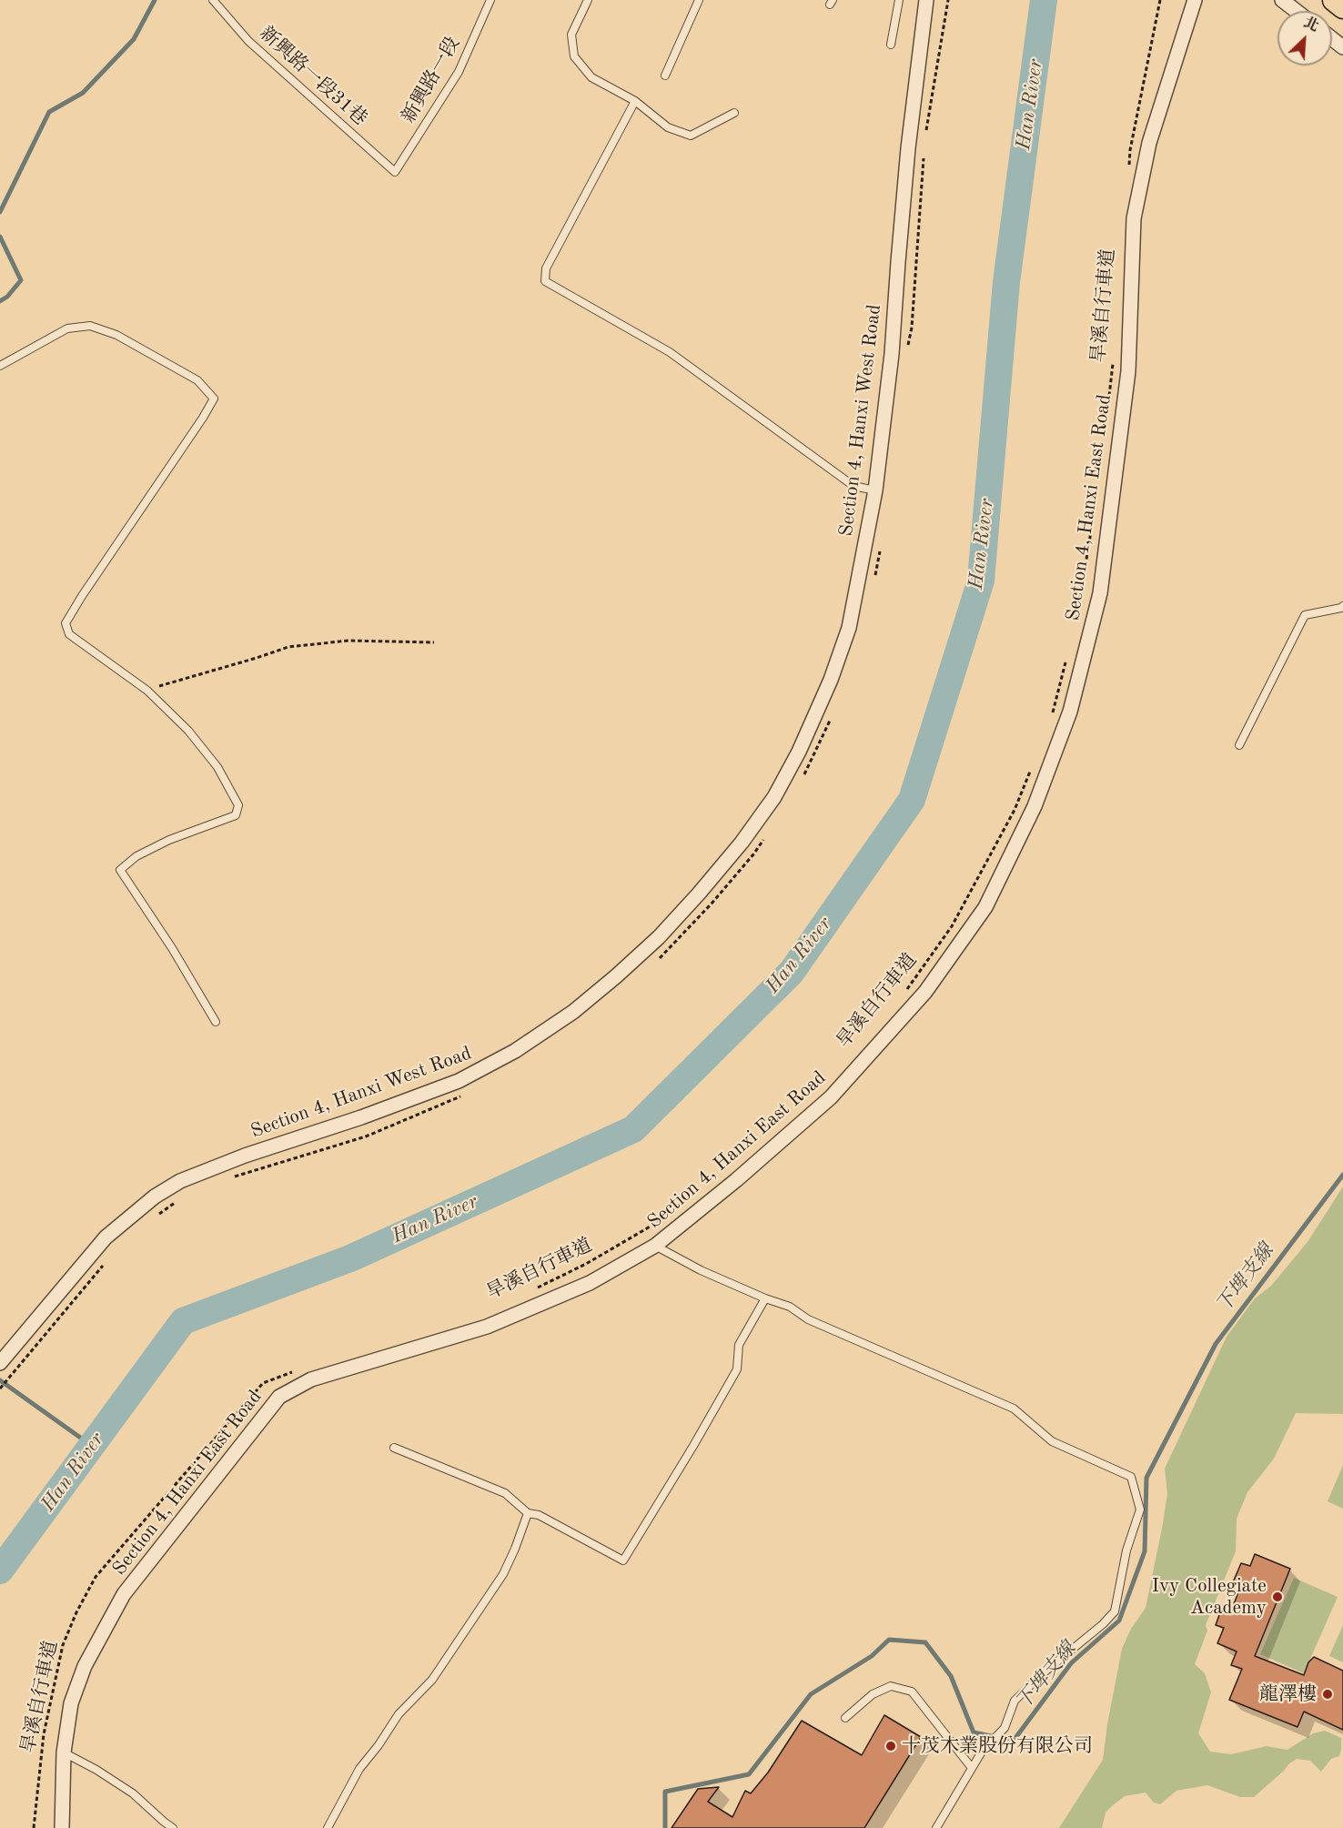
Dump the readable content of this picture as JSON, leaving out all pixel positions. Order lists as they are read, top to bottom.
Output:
{
  "streets": {
    "street": ["Section 4, Hanxi West Road", "Section 4, Hanxi East Road"],
    "lane": ["新興路一段31巷", "新興路一段"],
    "path": ["旱溪自行車道"]
  },
  "crossings": [
    ["新興路一段31巷", "新興路一段"]
  ],
  "water": ["Han River", "下埤支線"],
  "places": ["Ivy Collegiate Academy", "龍澤樓", "十茂木業股份有限公司"],
  "north": "top right"
}
